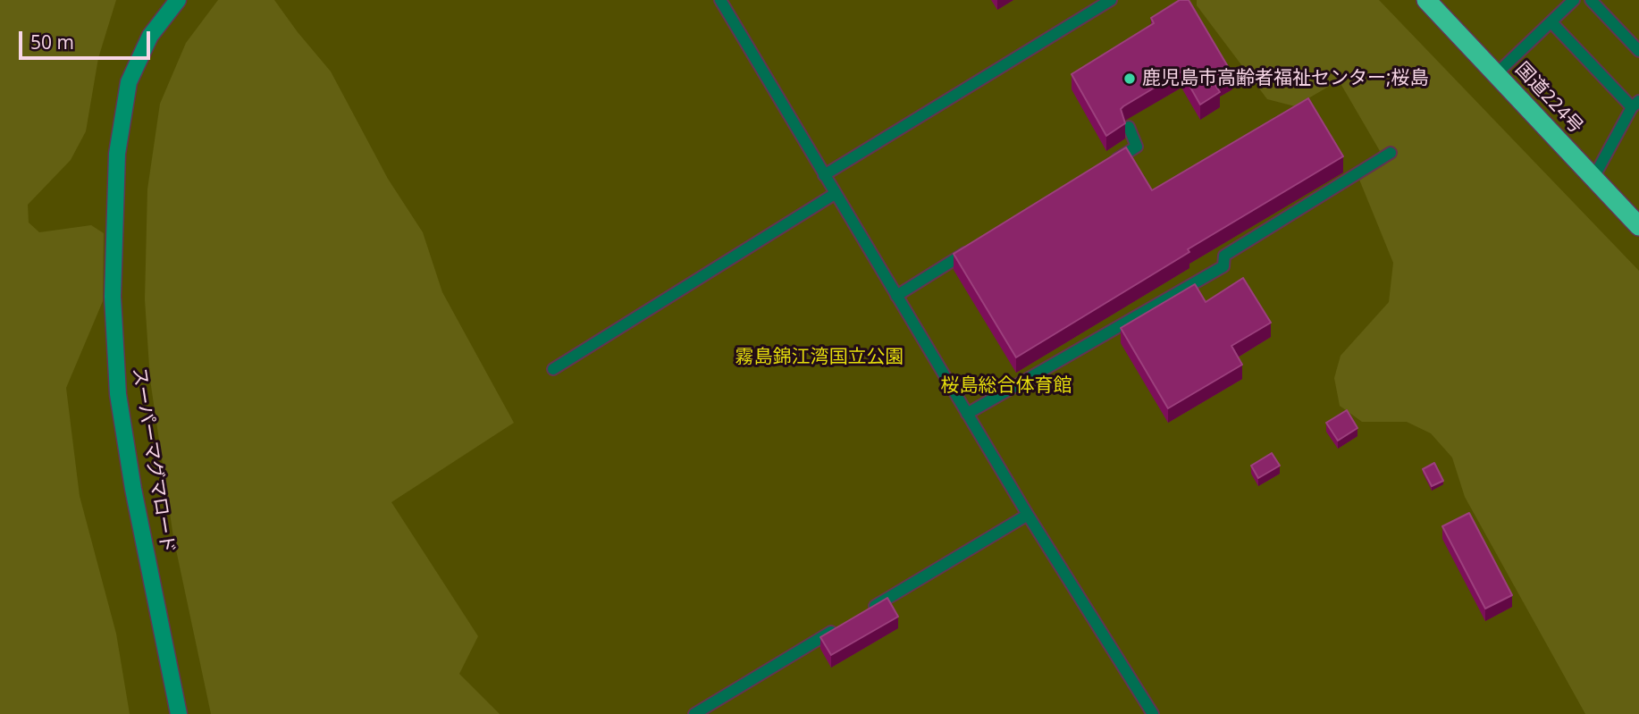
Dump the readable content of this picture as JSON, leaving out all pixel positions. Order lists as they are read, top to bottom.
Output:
{
  "streets": {
    "highway": ["国道224号"],
    "street": ["スーパーマグマロード"]
  },
  "parks": ["霧島錦江湾国立公園", "桜島総合体育館"],
  "places": ["鹿児島市高齢者福祉センター;桜島"],
  "scale_bar": "50 m"
}
